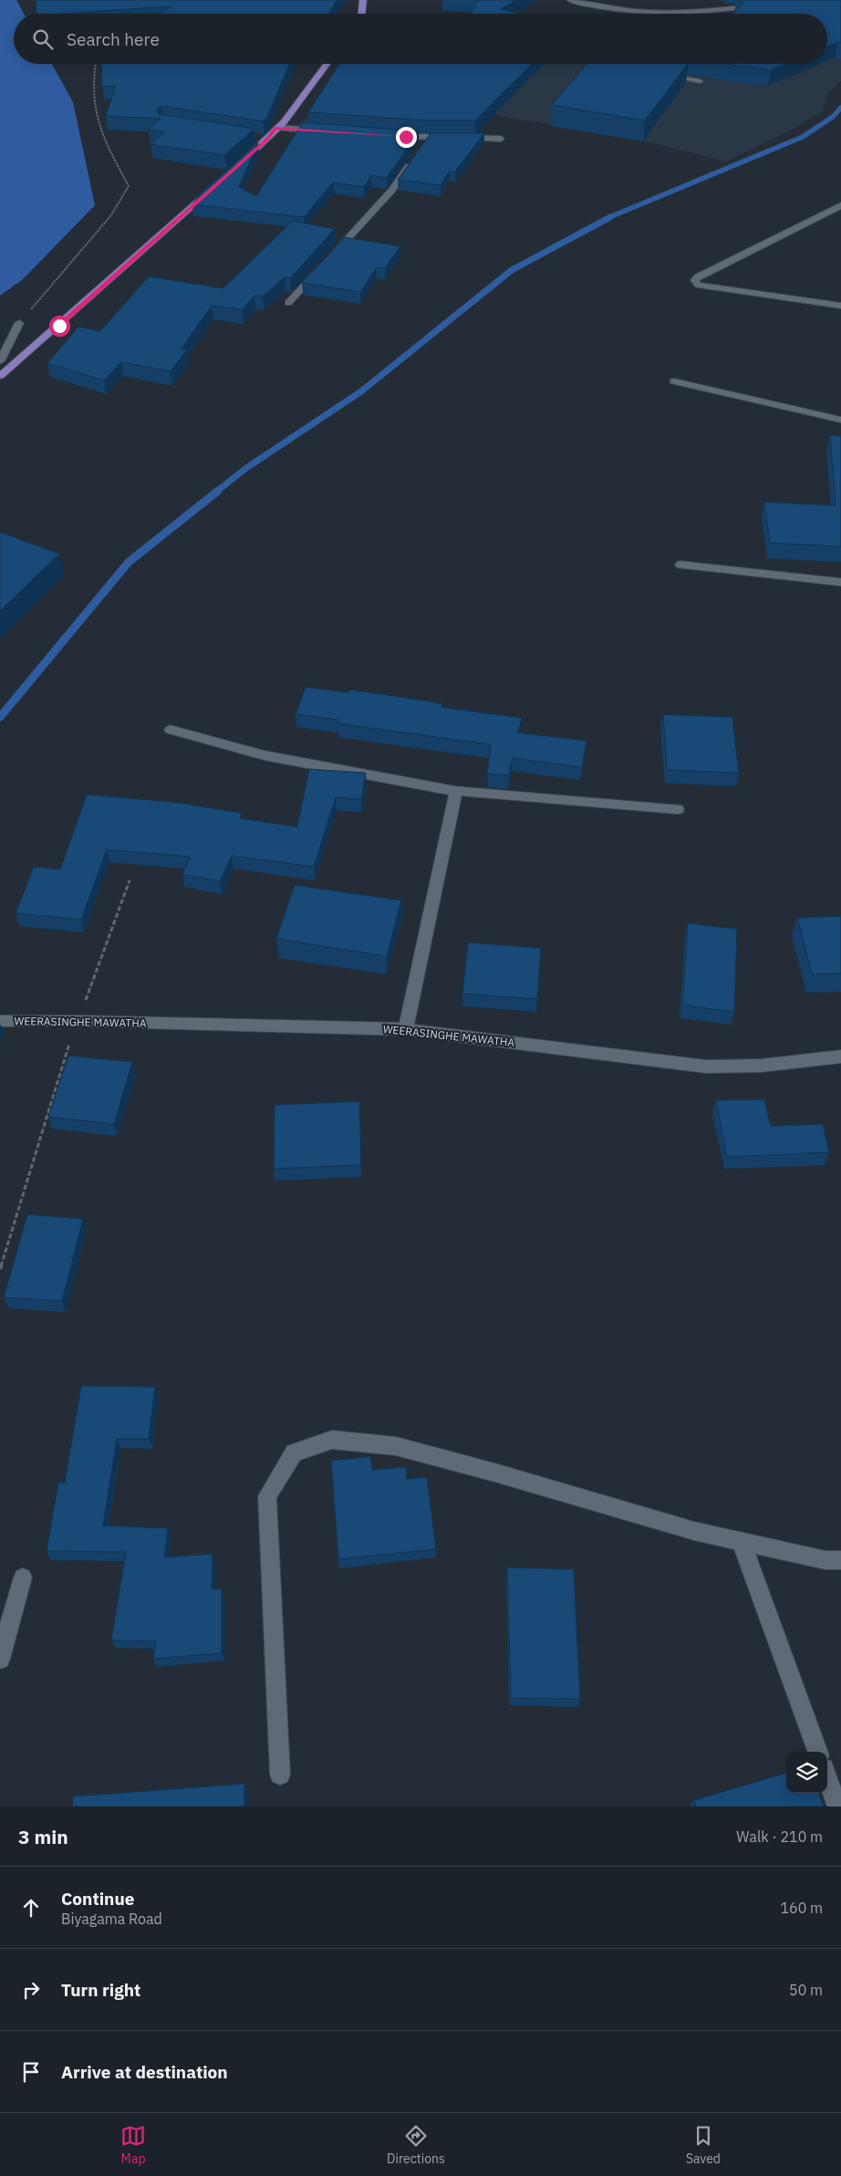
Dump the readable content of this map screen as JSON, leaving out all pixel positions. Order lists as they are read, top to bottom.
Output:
{
  "streets": {
    "street": ["WEERASINGHE MAWATHA"]
  },
  "page": {
    "search": "Search here",
    "heading": ["3 min", "Walk · 210 m"],
    "list": [
      ["Continue", "Biyagama Road", "160 m"],
      ["Turn right", "50 m"],
      "Arrive at destination"
    ],
    "nav": ["Map", "Directions", "Saved"]
  }
}
